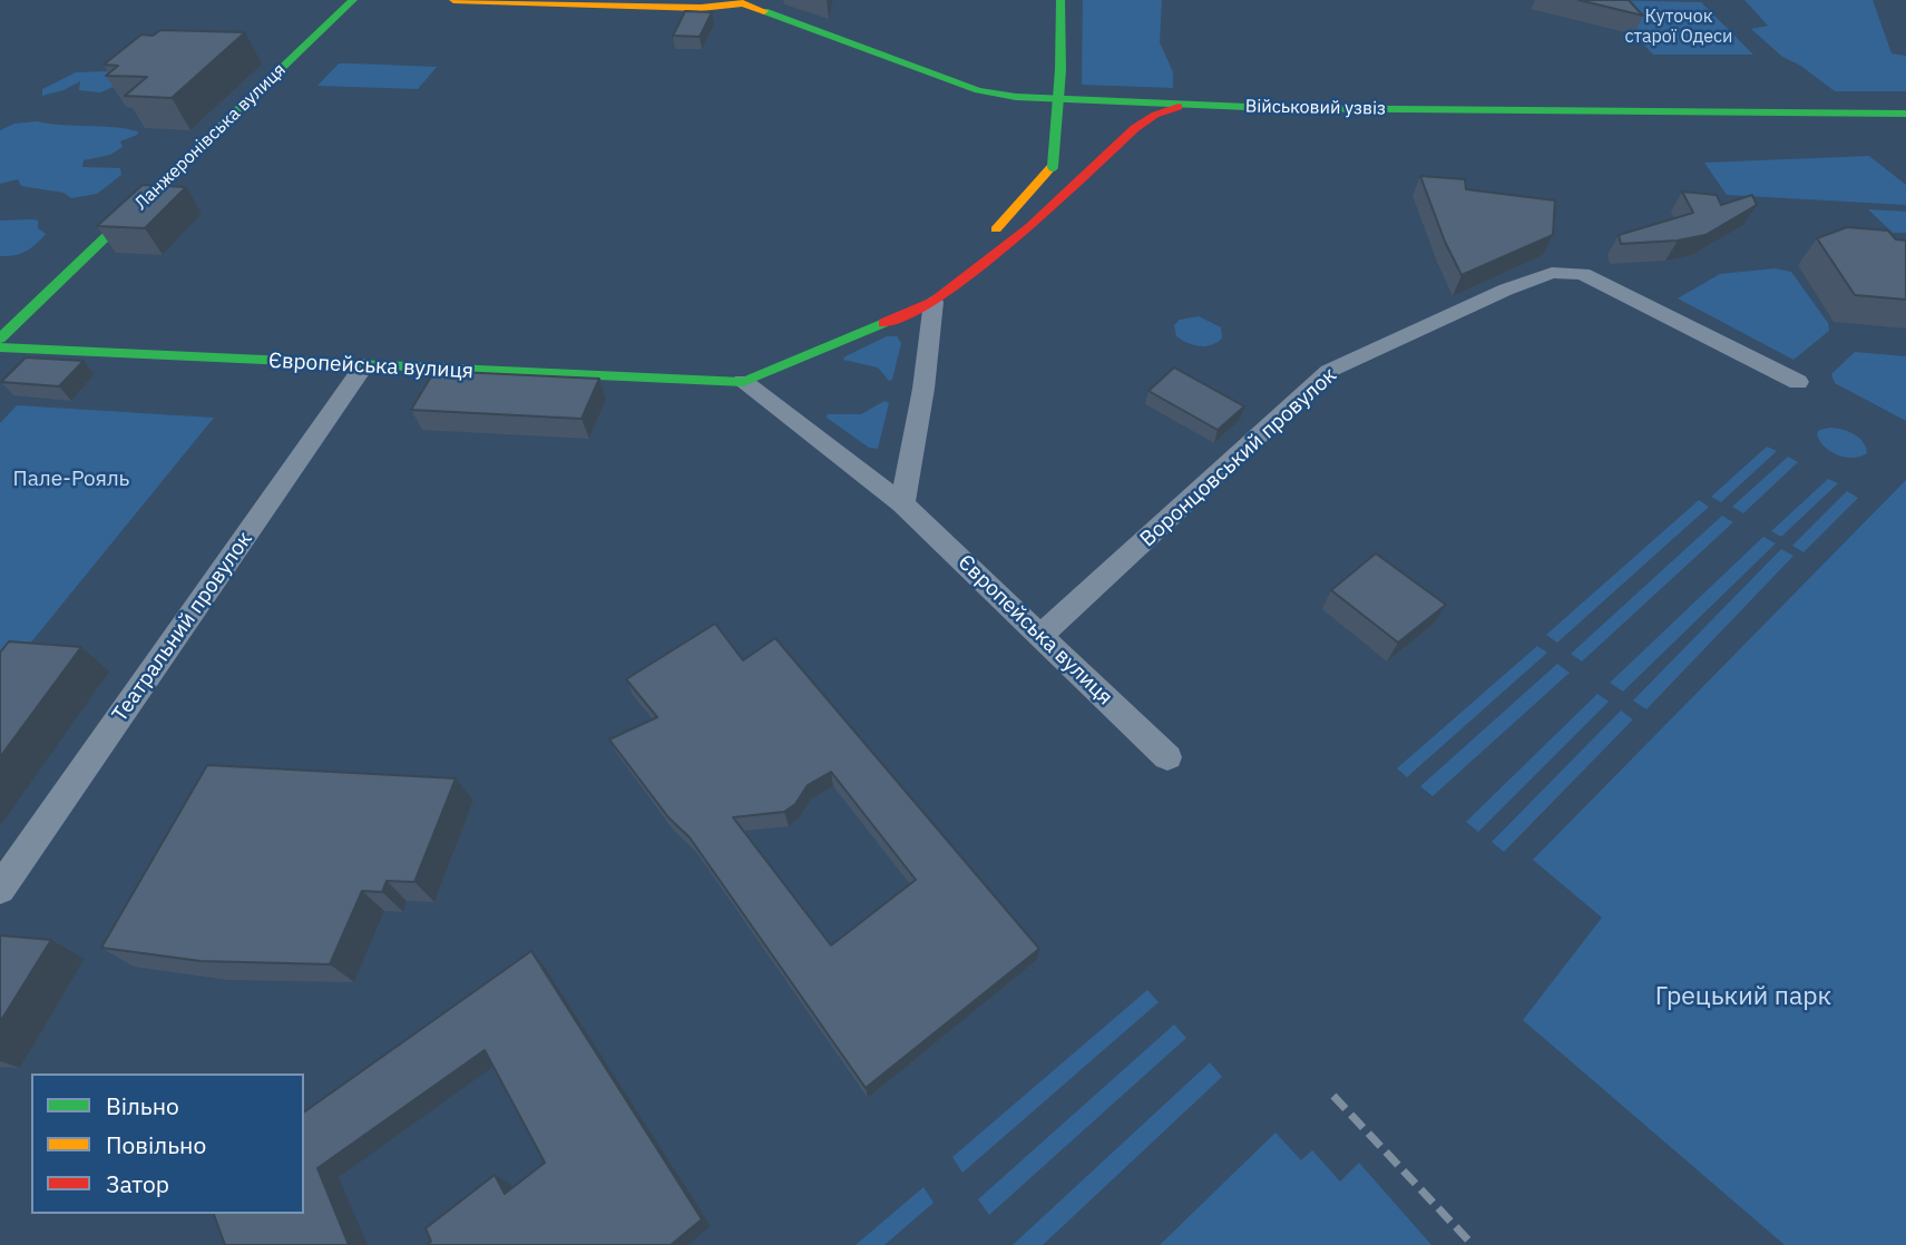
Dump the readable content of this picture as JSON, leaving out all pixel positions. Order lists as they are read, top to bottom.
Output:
{
  "streets": {
    "street": [
      "Військовий узвіз",
      "Ланжеронівська вулиця",
      "Європейська вулиця",
      "Воронцовський провулок",
      "Театральний провулок"
    ]
  },
  "crossings": [
    ["Європейська вулиця", "Воронцовський провулок"],
    ["Європейська вулиця", "Театральний провулок"]
  ],
  "parks": ["Куточок старої Одеси", "Пале-Рояль", "Грецький парк"],
  "legend": ["Вільно", "Повільно", "Затор"]
}
